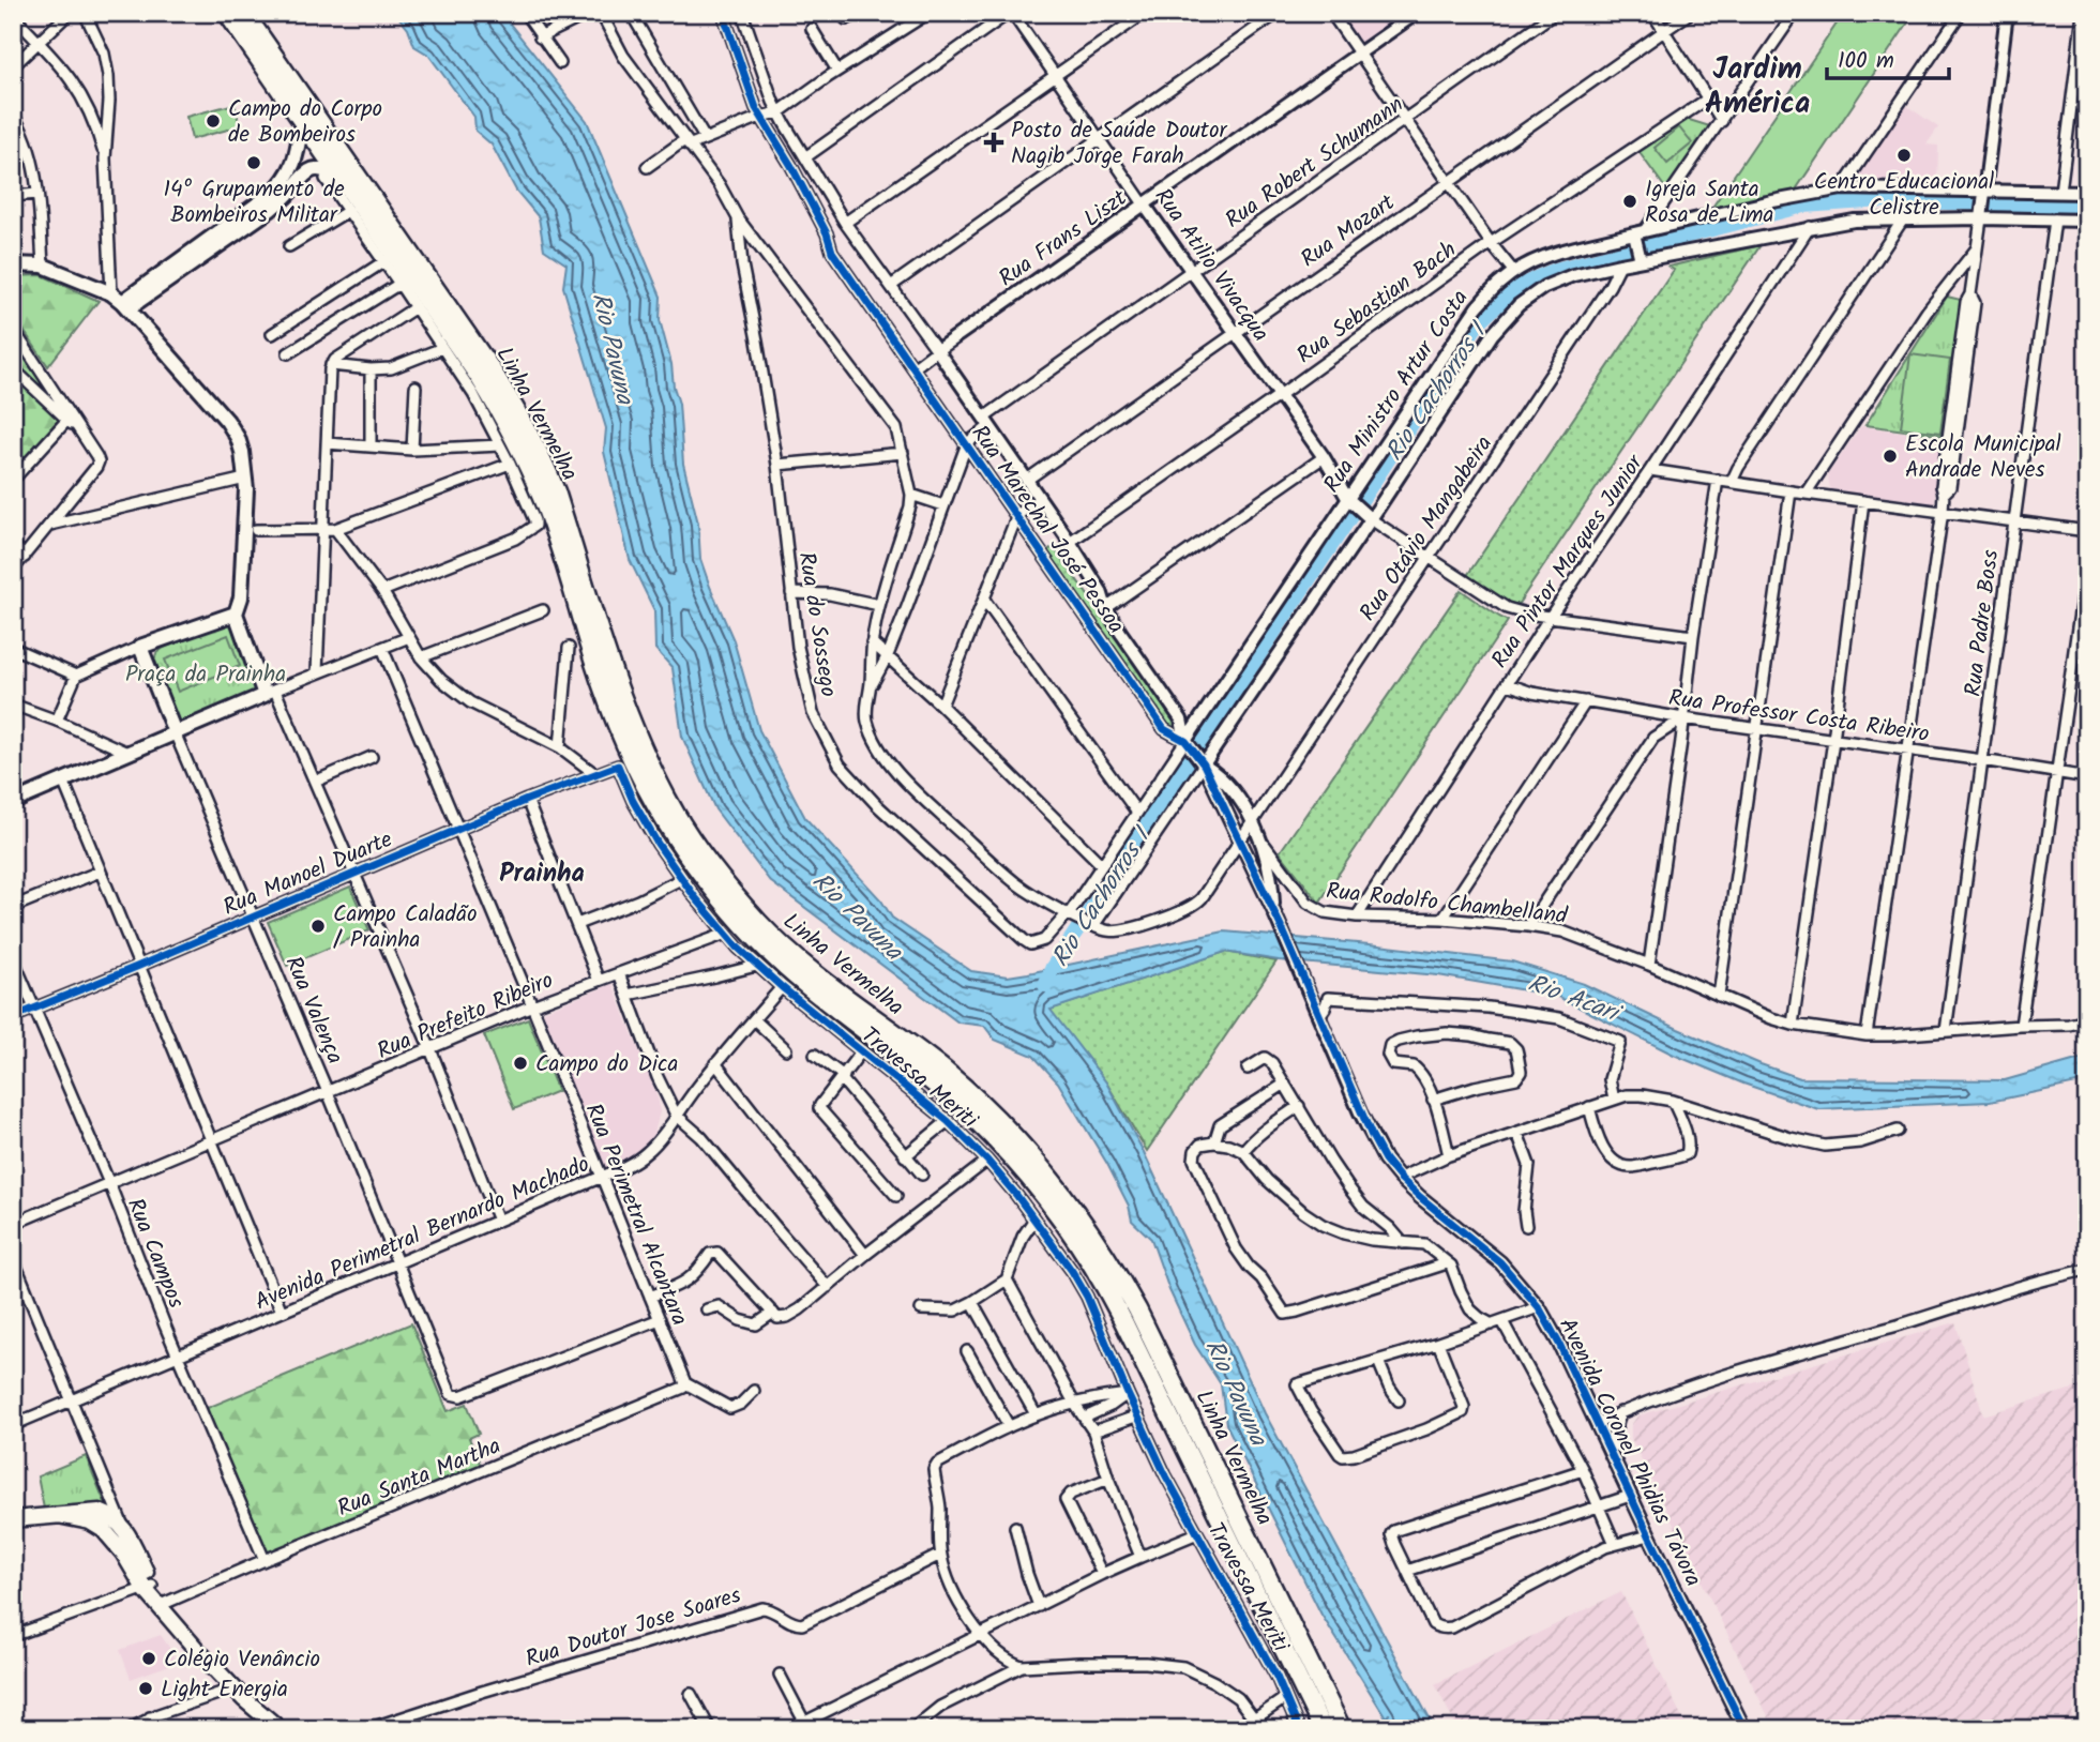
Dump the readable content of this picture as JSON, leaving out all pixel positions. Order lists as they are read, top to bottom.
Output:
{
  "streets": {
    "highway": ["Linha Vermelha"],
    "main road": ["Rua Valença"],
    "street": [
      "Rua Robert Schumann",
      "Rua Mozart",
      "Rua Frans Liszt",
      "Rua Atilio Vivacqua",
      "Rua Sebastian Bach",
      "Rua Ministro Artur Costa",
      "Rua Otávio Mangabeira",
      "Rua Marechal José Pessoa",
      "Rua Pintor Marques Junior",
      "Rua Padre Boss",
      "Rua do Sossego",
      "Rua Professor Costa Ribeiro",
      "Rua Manoel Duarte",
      "Rua Rodolfo Chambelland",
      "Rua Prefeito Ribeiro",
      "Travessa Meriti",
      "Rua Perimetral Alcantara",
      "Avenida Perimetral Bernardo Machado",
      "Rua Campos",
      "Avenida Coronel Phidias Távora",
      "Rua Santa Martha",
      "Rua Doutor Jose Soares"
    ]
  },
  "crossings": [
    ["Rua Robert Schumann", "Rua Atilio Vivacqua"],
    ["Rua Robert Schumann", "Rua Marechal José Pessoa"],
    ["Rua Mozart", "Rua Atilio Vivacqua"],
    ["Rua Mozart", "Rua Marechal José Pessoa"],
    ["Rua Frans Liszt", "Rua Atilio Vivacqua"],
    ["Rua Frans Liszt", "Rua Marechal José Pessoa"],
    ["Rua Atilio Vivacqua", "Rua Sebastian Bach"],
    ["Rua Atilio Vivacqua", "Rua Ministro Artur Costa"],
    ["Rua Sebastian Bach", "Rua Marechal José Pessoa"],
    ["Rua Ministro Artur Costa", "Rua Otávio Mangabeira"],
    ["Rua Ministro Artur Costa", "Rua Marechal José Pessoa"],
    ["Rua Ministro Artur Costa", "Rua do Sossego"],
    ["Rua Otávio Mangabeira", "Rua Marechal José Pessoa"],
    ["Rua Otávio Mangabeira", "Rua do Sossego"],
    ["Rua Marechal José Pessoa", "Rua Rodolfo Chambelland"],
    ["Rua Marechal José Pessoa", "Avenida Coronel Phidias Távora"],
    ["Rua Pintor Marques Junior", "Rua Professor Costa Ribeiro"],
    ["Rua Pintor Marques Junior", "Rua Rodolfo Chambelland"],
    ["Rua Padre Boss", "Rua Professor Costa Ribeiro"],
    ["Rua Padre Boss", "Rua Rodolfo Chambelland"],
    ["Rua Manoel Duarte", "Rua Valença"],
    ["Rua Manoel Duarte", "Travessa Meriti"],
    ["Rua Manoel Duarte", "Rua Perimetral Alcantara"],
    ["Rua Manoel Duarte", "Rua Campos"],
    ["Rua Valença", "Rua Prefeito Ribeiro"],
    ["Rua Valença", "Rua Perimetral Alcantara"],
    ["Rua Valença", "Avenida Perimetral Bernardo Machado"],
    ["Rua Prefeito Ribeiro", "Travessa Meriti"],
    ["Rua Prefeito Ribeiro", "Rua Perimetral Alcantara"],
    ["Rua Prefeito Ribeiro", "Rua Campos"],
    ["Travessa Meriti", "Avenida Perimetral Bernardo Machado"],
    ["Rua Perimetral Alcantara", "Avenida Perimetral Bernardo Machado"],
    ["Rua Perimetral Alcantara", "Rua Santa Martha"],
    ["Avenida Perimetral Bernardo Machado", "Rua Campos"],
    ["Rua Campos", "Rua Santa Martha"]
  ],
  "districts": ["Jardim América", "Prainha"],
  "water": ["Rio Pavuna", "Rio Cachorros I", "Rio Acari"],
  "parks": ["Praça da Prainha"],
  "places": {
    "other": [
      "Campo do Corpo de Bombeiros",
      "Centro Educacional Celistre",
      "14º Grupamento de Bombeiros Militar",
      "Igreja Santa Rosa de Lima",
      "Escola Municipal Andrade Neves",
      "Campo Caladão / Prainha",
      "Campo do Dica",
      "Colégio Venâncio",
      "Light Energia"
    ],
    "health": ["Posto de Saúde Doutor Nagib Jorge Farah"]
  },
  "scale_bar": "100 m"
}
